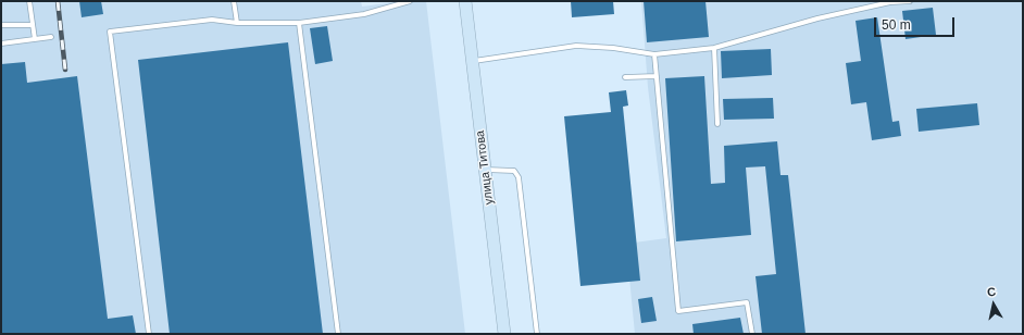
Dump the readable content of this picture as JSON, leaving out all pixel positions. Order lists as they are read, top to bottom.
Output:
{
  "streets": {
    "main road": ["улица Титова"]
  },
  "scale_bar": "50 m",
  "north": "top"
}
